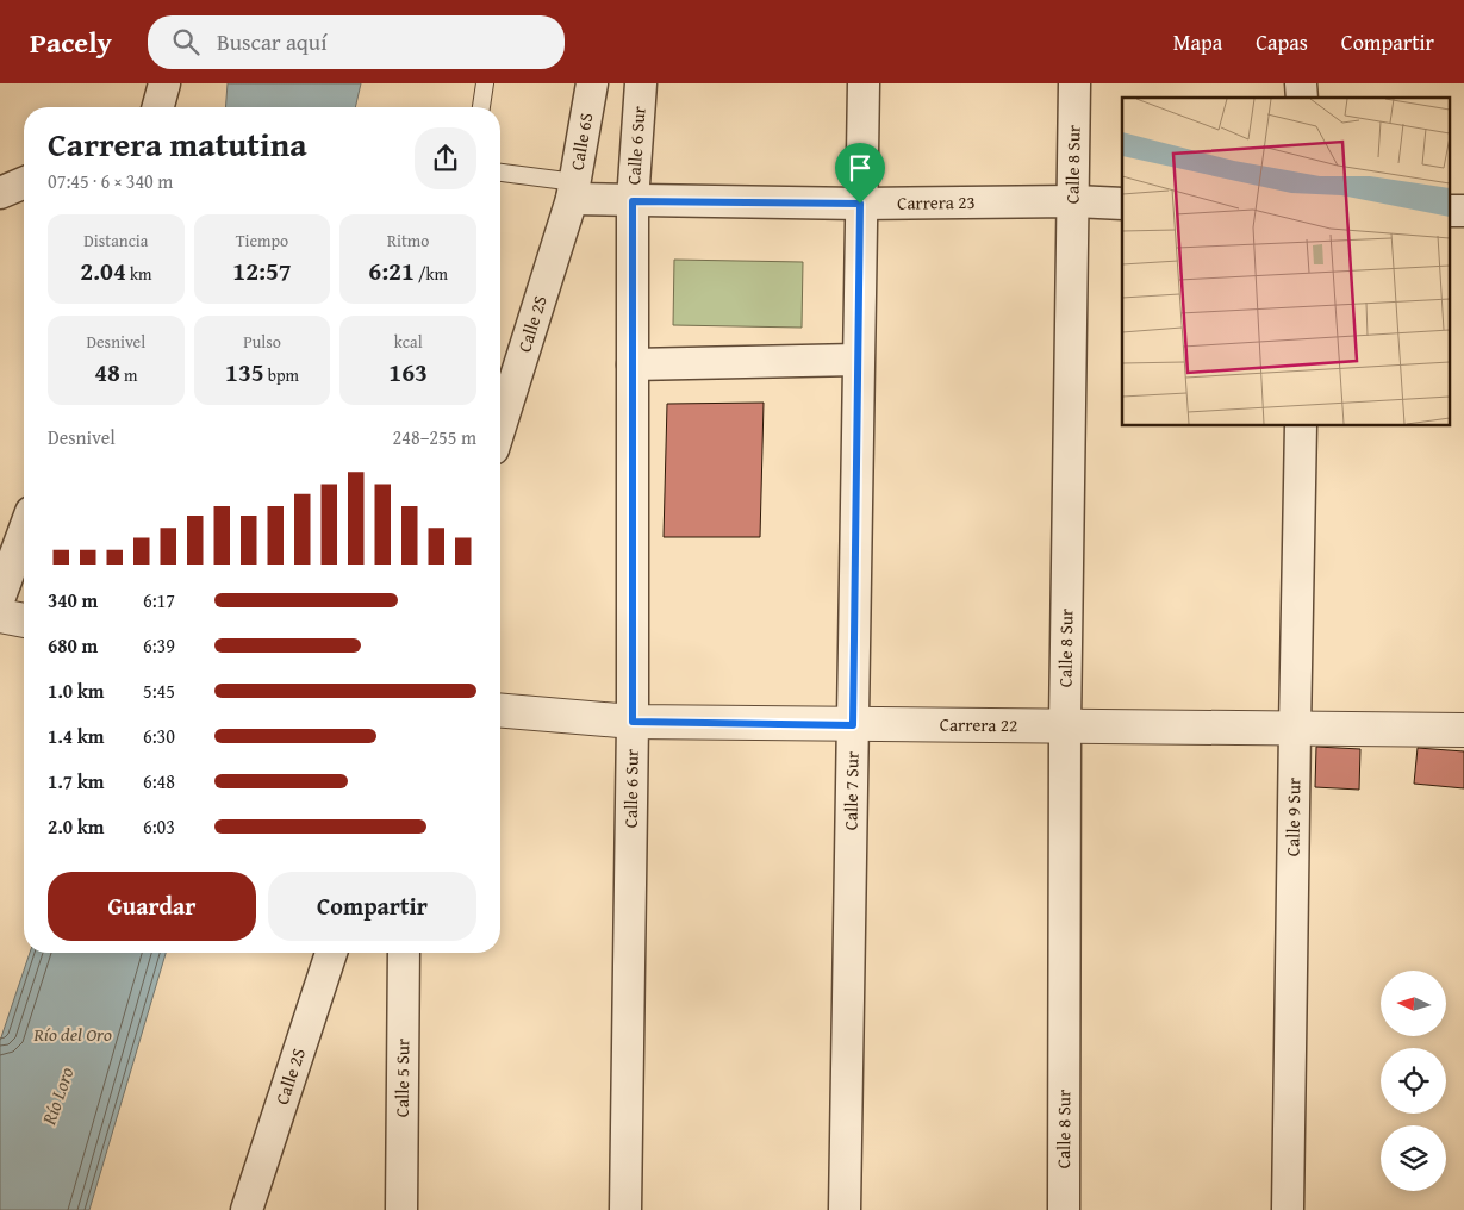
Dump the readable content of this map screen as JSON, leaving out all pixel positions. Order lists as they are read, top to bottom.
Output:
{
  "streets": {
    "street": [
      "Calle 6S",
      "Calle 6 Sur",
      "Calle 8 Sur",
      "Carrera 23",
      "Calle 2S",
      "Carrera 22",
      "Calle 7 Sur",
      "Calle 9 Sur",
      "Calle 5 Sur"
    ]
  },
  "crossings": [
    ["Calle 6S", "Carrera 23"],
    ["Calle 6S", "Calle 2S"],
    ["Calle 6 Sur", "Carrera 23"],
    ["Calle 6 Sur", "Carrera 22"],
    ["Calle 8 Sur", "Carrera 23"],
    ["Calle 8 Sur", "Carrera 22"],
    ["Carrera 23", "Calle 2S"],
    ["Carrera 23", "Calle 7 Sur"],
    ["Carrera 22", "Calle 7 Sur"],
    ["Carrera 22", "Calle 9 Sur"]
  ],
  "water": ["Río del Oro", "Río Loro"],
  "north": "left",
  "page": {
    "header": "Pacely",
    "search": "Buscar aquí",
    "nav": ["Mapa", "Capas", "Compartir"],
    "heading": ["Carrera matutina", "07:45 · 6 × 340 m"],
    "stats": [
      ["Distancia", "2.04 km"],
      ["Tiempo", "12:57"],
      ["Ritmo", "6:21 /km"],
      ["Desnivel", "48 m"],
      ["Pulso", "135 bpm"],
      ["kcal", "163"]
    ],
    "chart": ["Desnivel", "248–255 m"],
    "list": [
      {
        "name": "340 m",
        "note": "6:17"
      },
      {
        "name": "680 m",
        "note": "6:39"
      },
      {
        "name": "1.0 km",
        "note": "5:45"
      },
      {
        "name": "1.4 km",
        "note": "6:30"
      },
      {
        "name": "1.7 km",
        "note": "6:48"
      },
      {
        "name": "2.0 km",
        "note": "6:03"
      }
    ],
    "buttons": ["Guardar", "Compartir"]
  }
}
